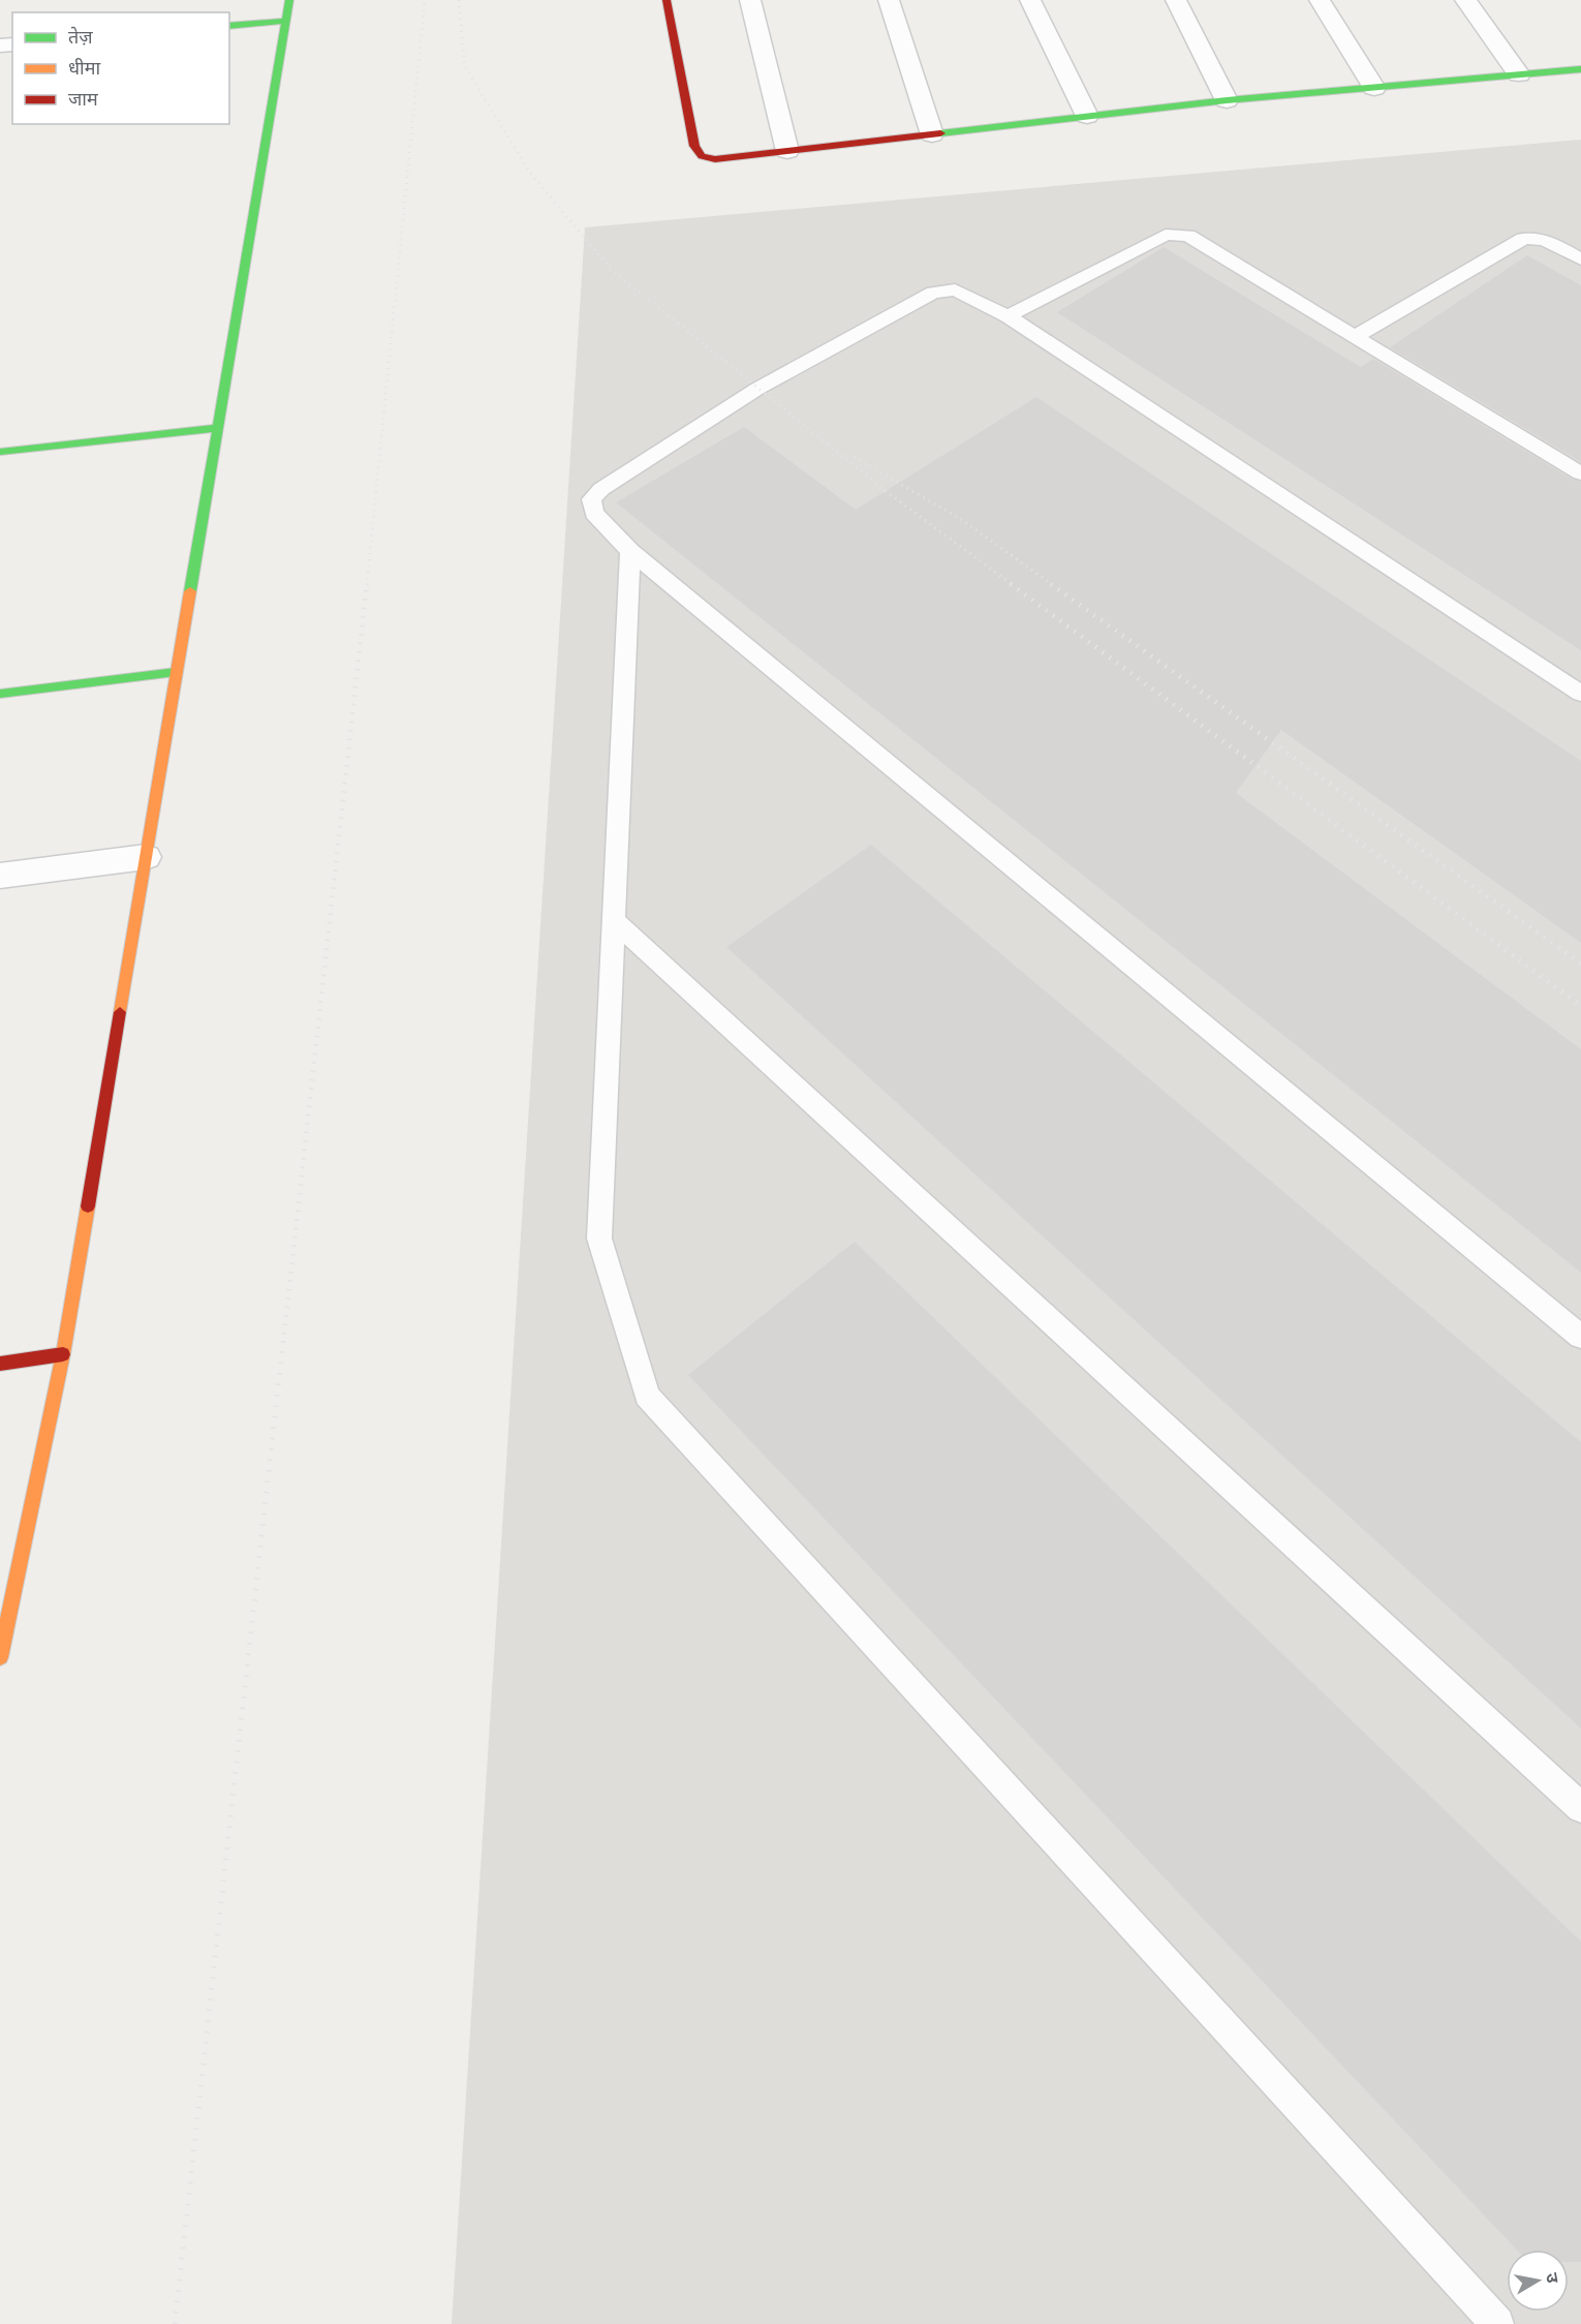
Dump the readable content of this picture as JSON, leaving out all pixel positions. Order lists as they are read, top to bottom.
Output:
{
  "legend": ["तेज़", "धीमा", "जाम"],
  "north": "right"
}
